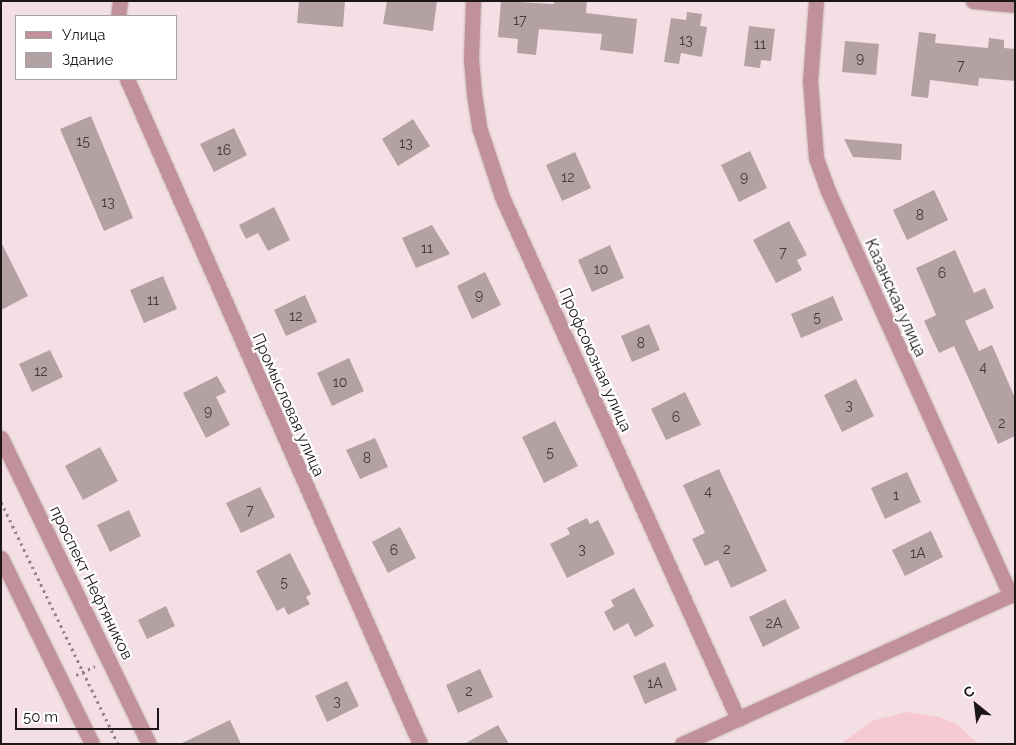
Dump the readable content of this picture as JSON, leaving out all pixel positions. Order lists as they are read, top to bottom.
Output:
{
  "streets": {
    "street": [
      "Казанская улица",
      "Профсоюзная улица",
      "Промысловая улица",
      "проспект Нефтяников"
    ]
  },
  "house_numbers": [
    "17",
    "13",
    "11",
    "9",
    "7",
    "15",
    "13",
    "16",
    "12",
    "9",
    "13",
    "8",
    "11",
    "7",
    "10",
    "6",
    "9",
    "11",
    "12",
    "5",
    "8",
    "4",
    "12",
    "10",
    "3",
    "9",
    "6",
    "2",
    "5",
    "8",
    "4",
    "1",
    "7",
    "3",
    "2",
    "6",
    "1А",
    "5",
    "2А",
    "1А",
    "2",
    "3"
  ],
  "legend": ["Улица", "Здание"],
  "scale_bar": "50 m",
  "north": "top left"
}
